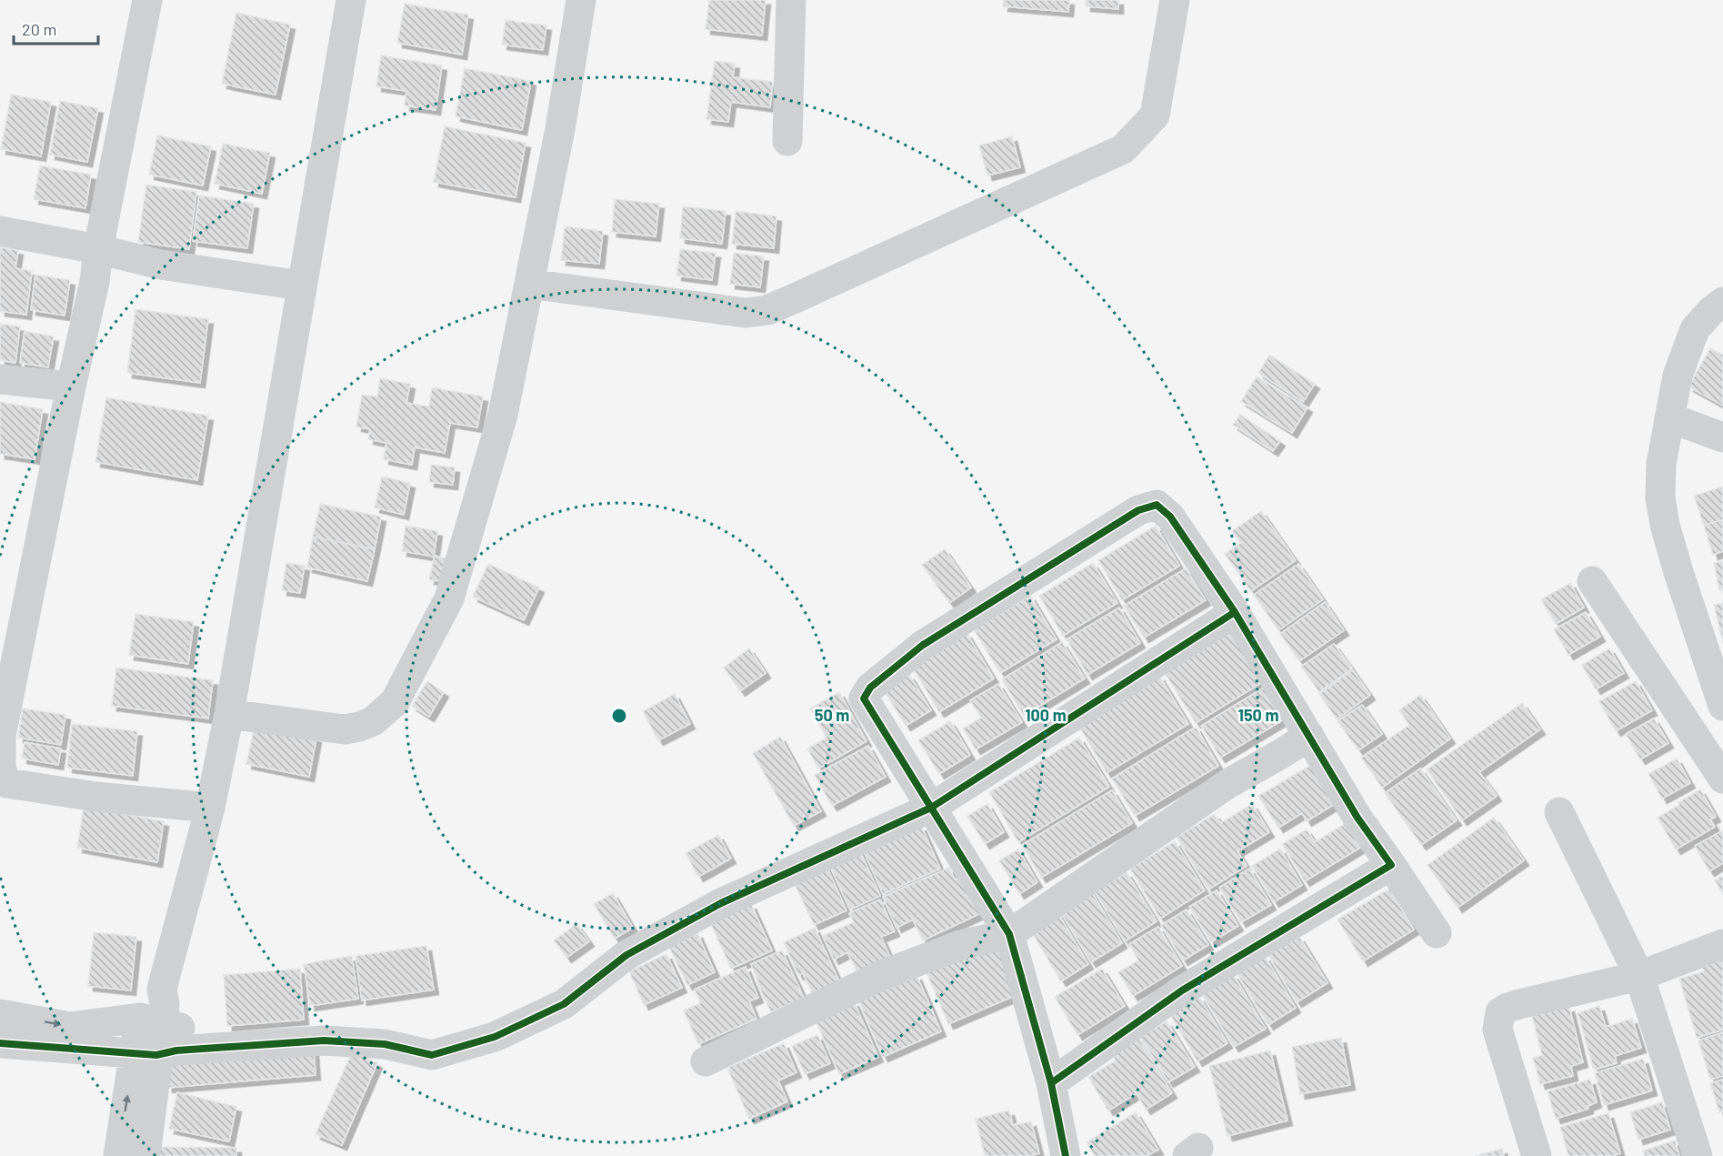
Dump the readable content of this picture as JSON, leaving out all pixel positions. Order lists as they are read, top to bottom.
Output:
{
  "scale_bar": "20 m",
  "rings": ["50 m", "100 m", "150 m"]
}
